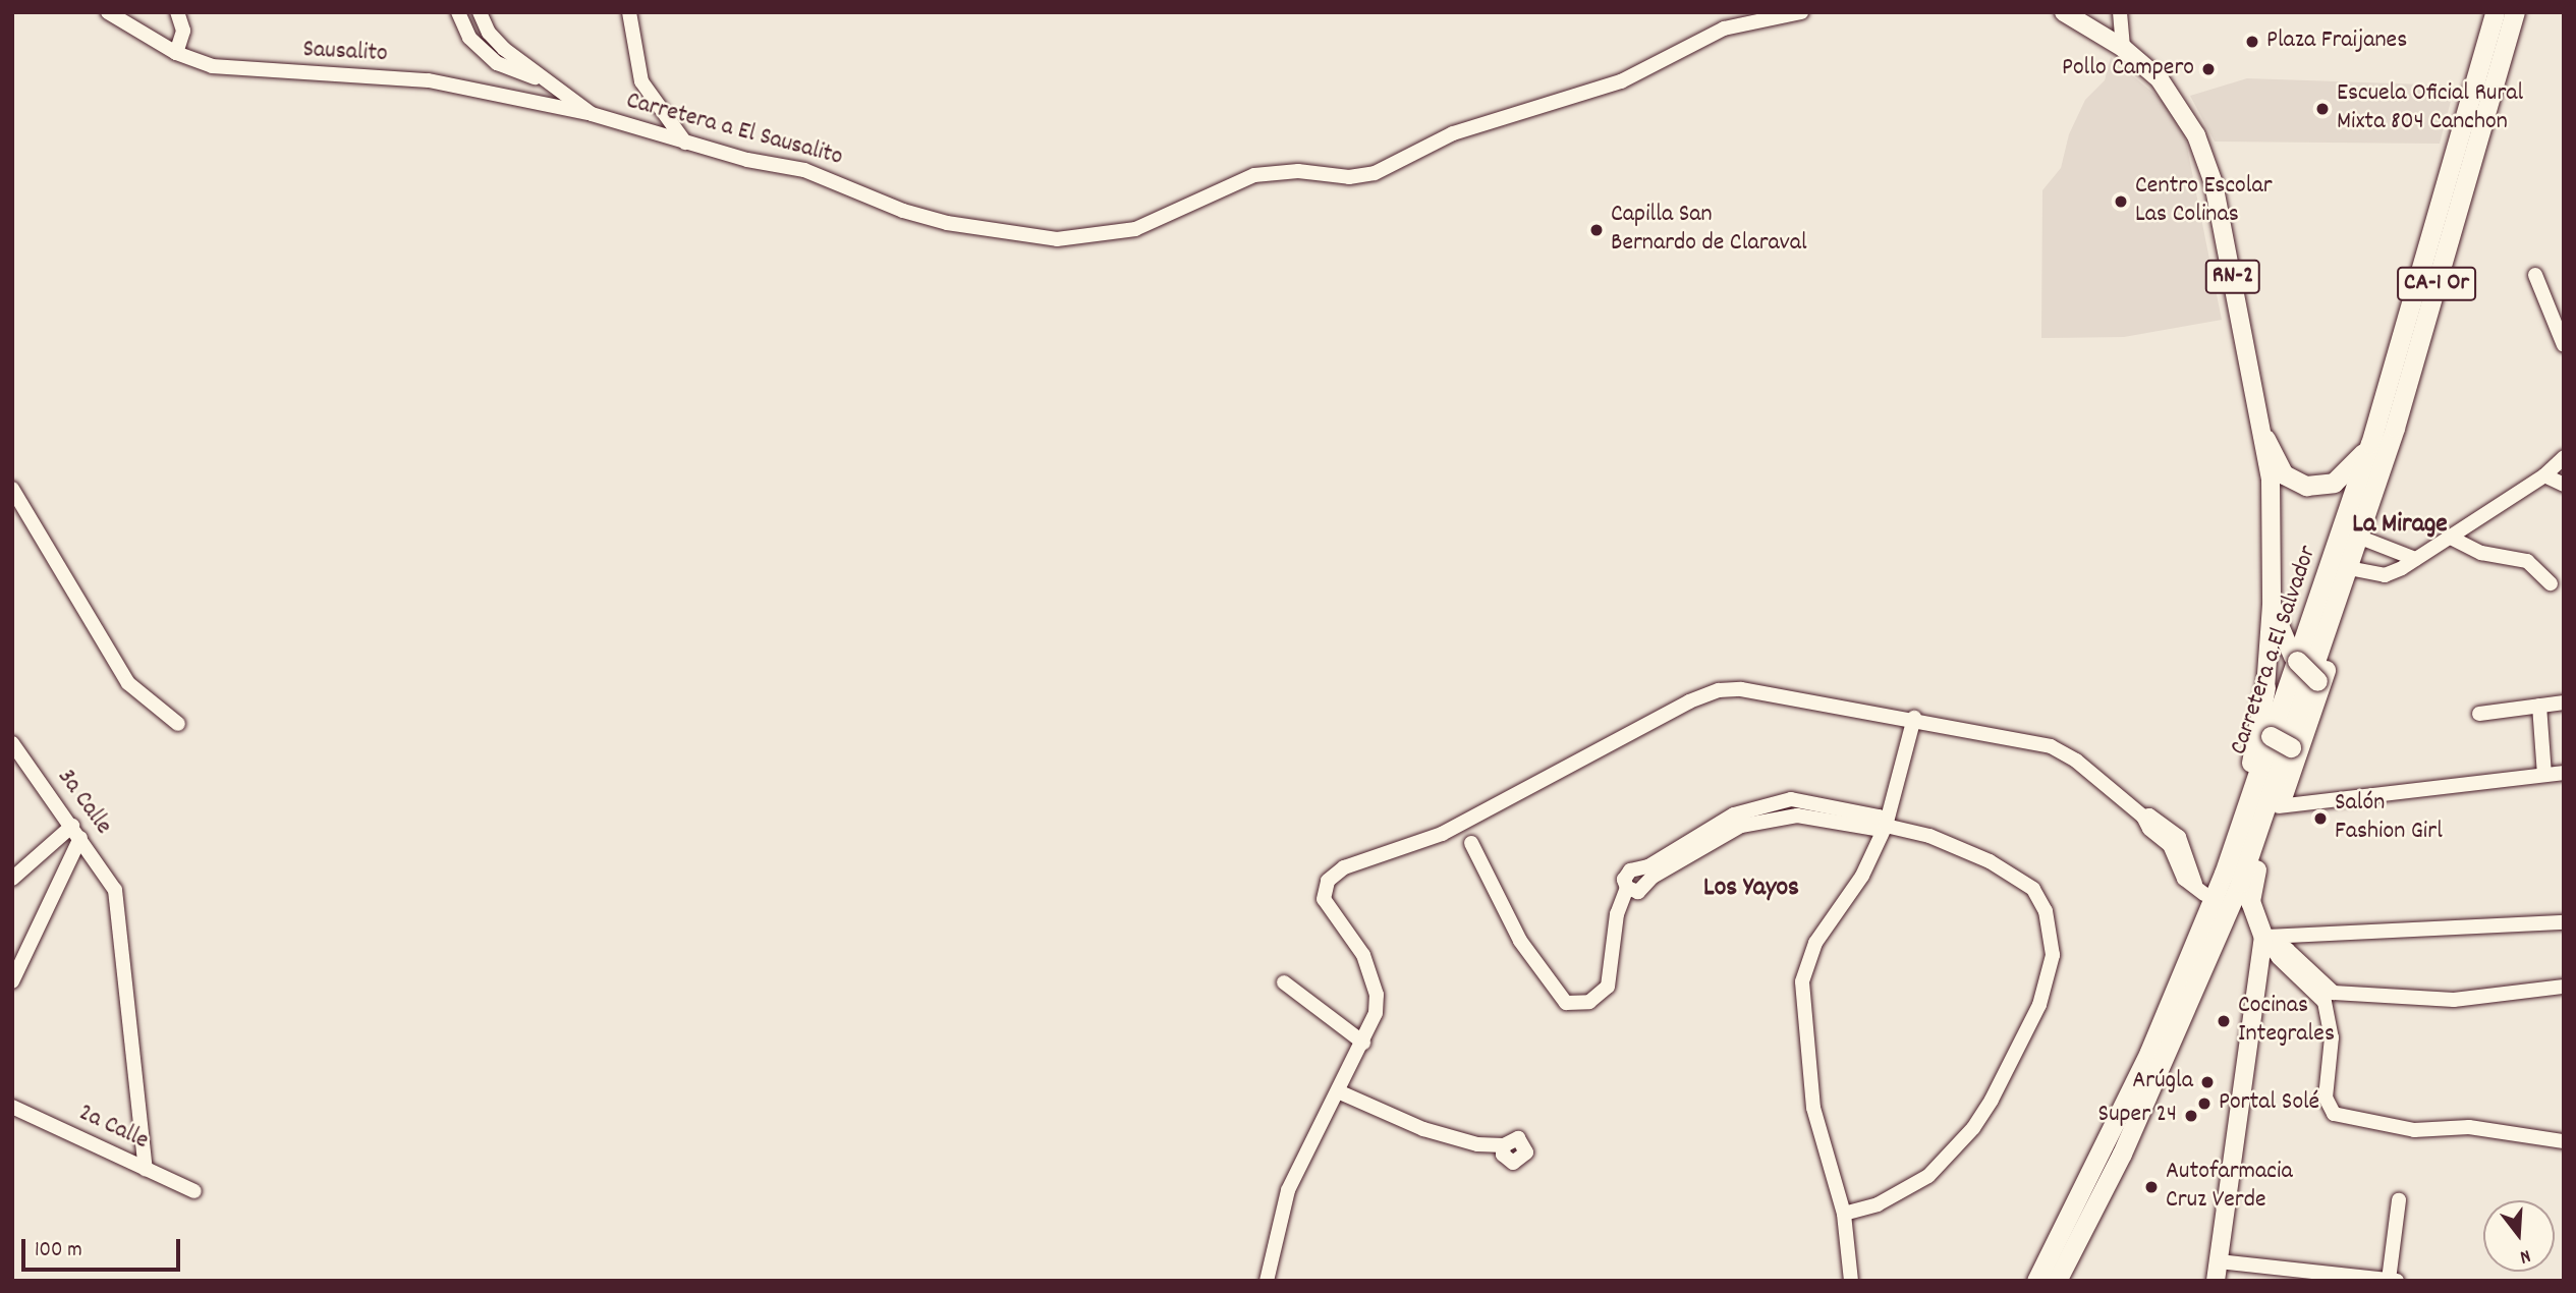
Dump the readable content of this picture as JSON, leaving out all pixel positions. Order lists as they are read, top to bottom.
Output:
{
  "streets": {
    "highway": ["CA-1 Or", "Carretera a El Salvador"],
    "main road": ["RN-2"],
    "street": [
      "Sausalito",
      "Carretera a El Sausalito",
      "3a Calle",
      "2a Calle"
    ]
  },
  "crossings": [
    ["Sausalito", "Carretera a El Sausalito"],
    ["3a Calle", "2a Calle"]
  ],
  "districts": ["La Mirage", "Los Yayos"],
  "places": [
    "Plaza Fraijanes",
    "Pollo Campero",
    "Escuela Oficial Rural Mixta 804 Canchon",
    "Centro Escolar Las Colinas",
    "Capilla San Bernardo de Claraval",
    "Salón Fashion Girl",
    "Cocinas Integrales",
    "Arúgla",
    "Portal Solé",
    "Super 24",
    "Autofarmacia Cruz Verde"
  ],
  "scale_bar": "100 m",
  "north": "bottom"
}
